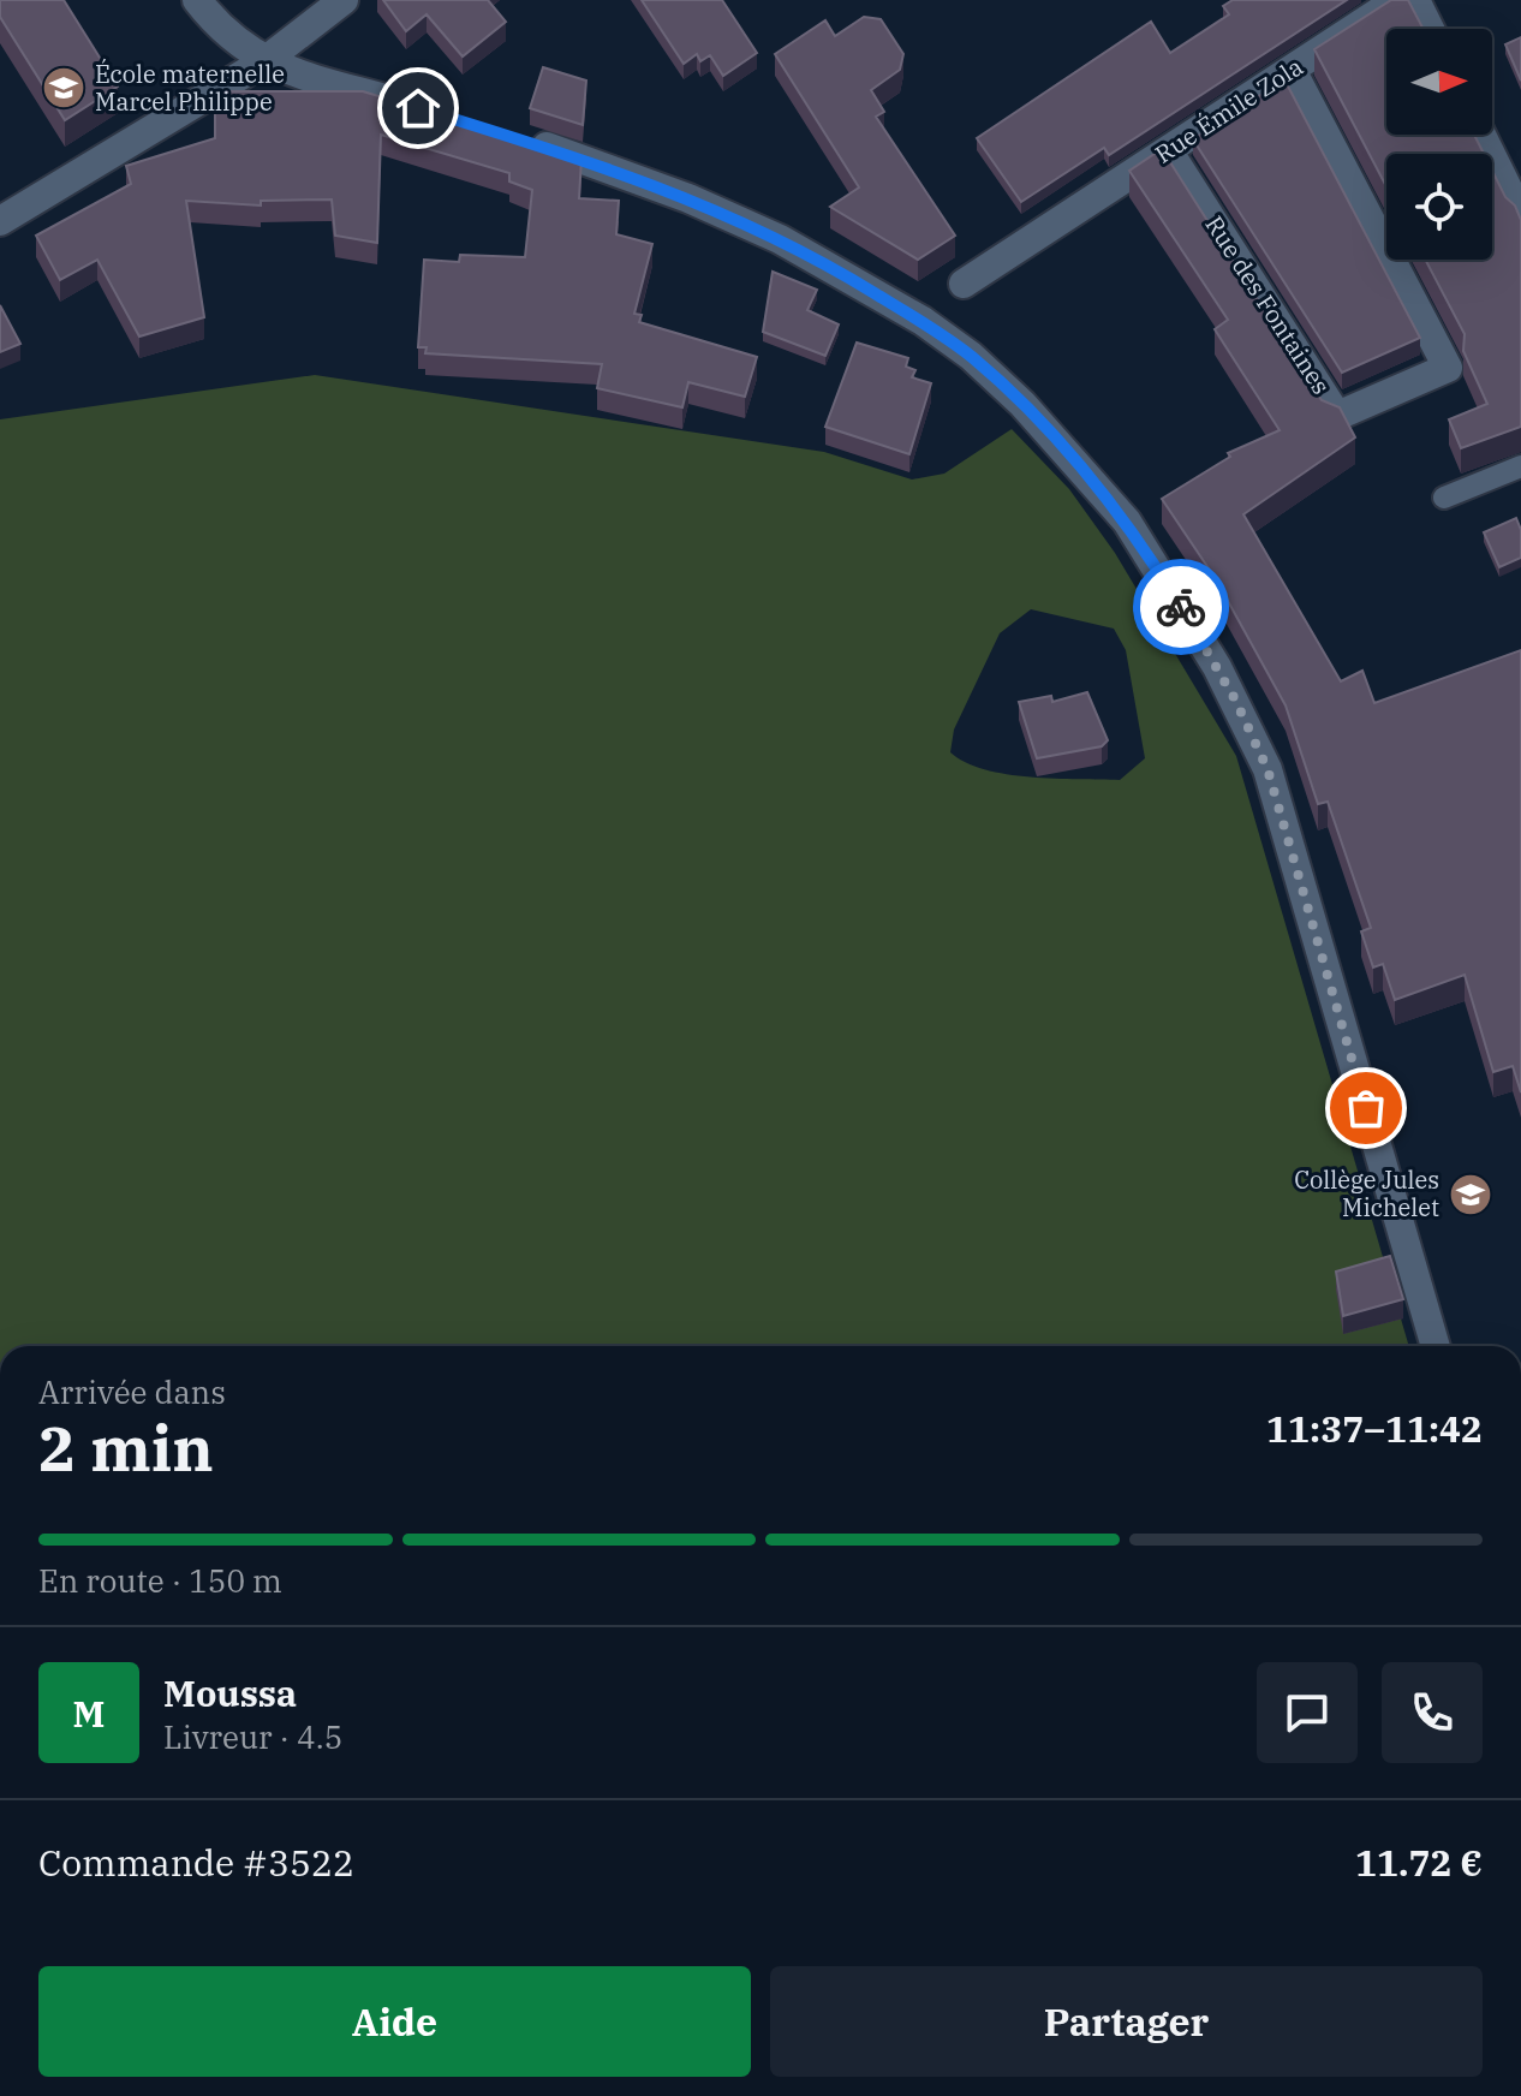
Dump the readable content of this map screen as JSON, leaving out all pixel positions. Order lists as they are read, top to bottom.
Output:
{
  "streets": {
    "main road": ["Rue Émile Zola", "Rue des Fontaines"]
  },
  "crossings": [
    ["Rue Émile Zola", "Rue des Fontaines"]
  ],
  "places": {
    "school or university": ["École maternelle Marcel Philippe", "Collège Jules Michelet"]
  },
  "north": "right",
  "page": {
    "heading": ["2 min", "Arrivée dans", "11:37–11:42"],
    "panel": [
      "Moussa",
      "Livreur · 4.5",
      "Commande #3522",
      "11.72 €"
    ],
    "bar": "En route · 150 m",
    "round": "M",
    "buttons": ["Aide", "Partager"]
  }
}
